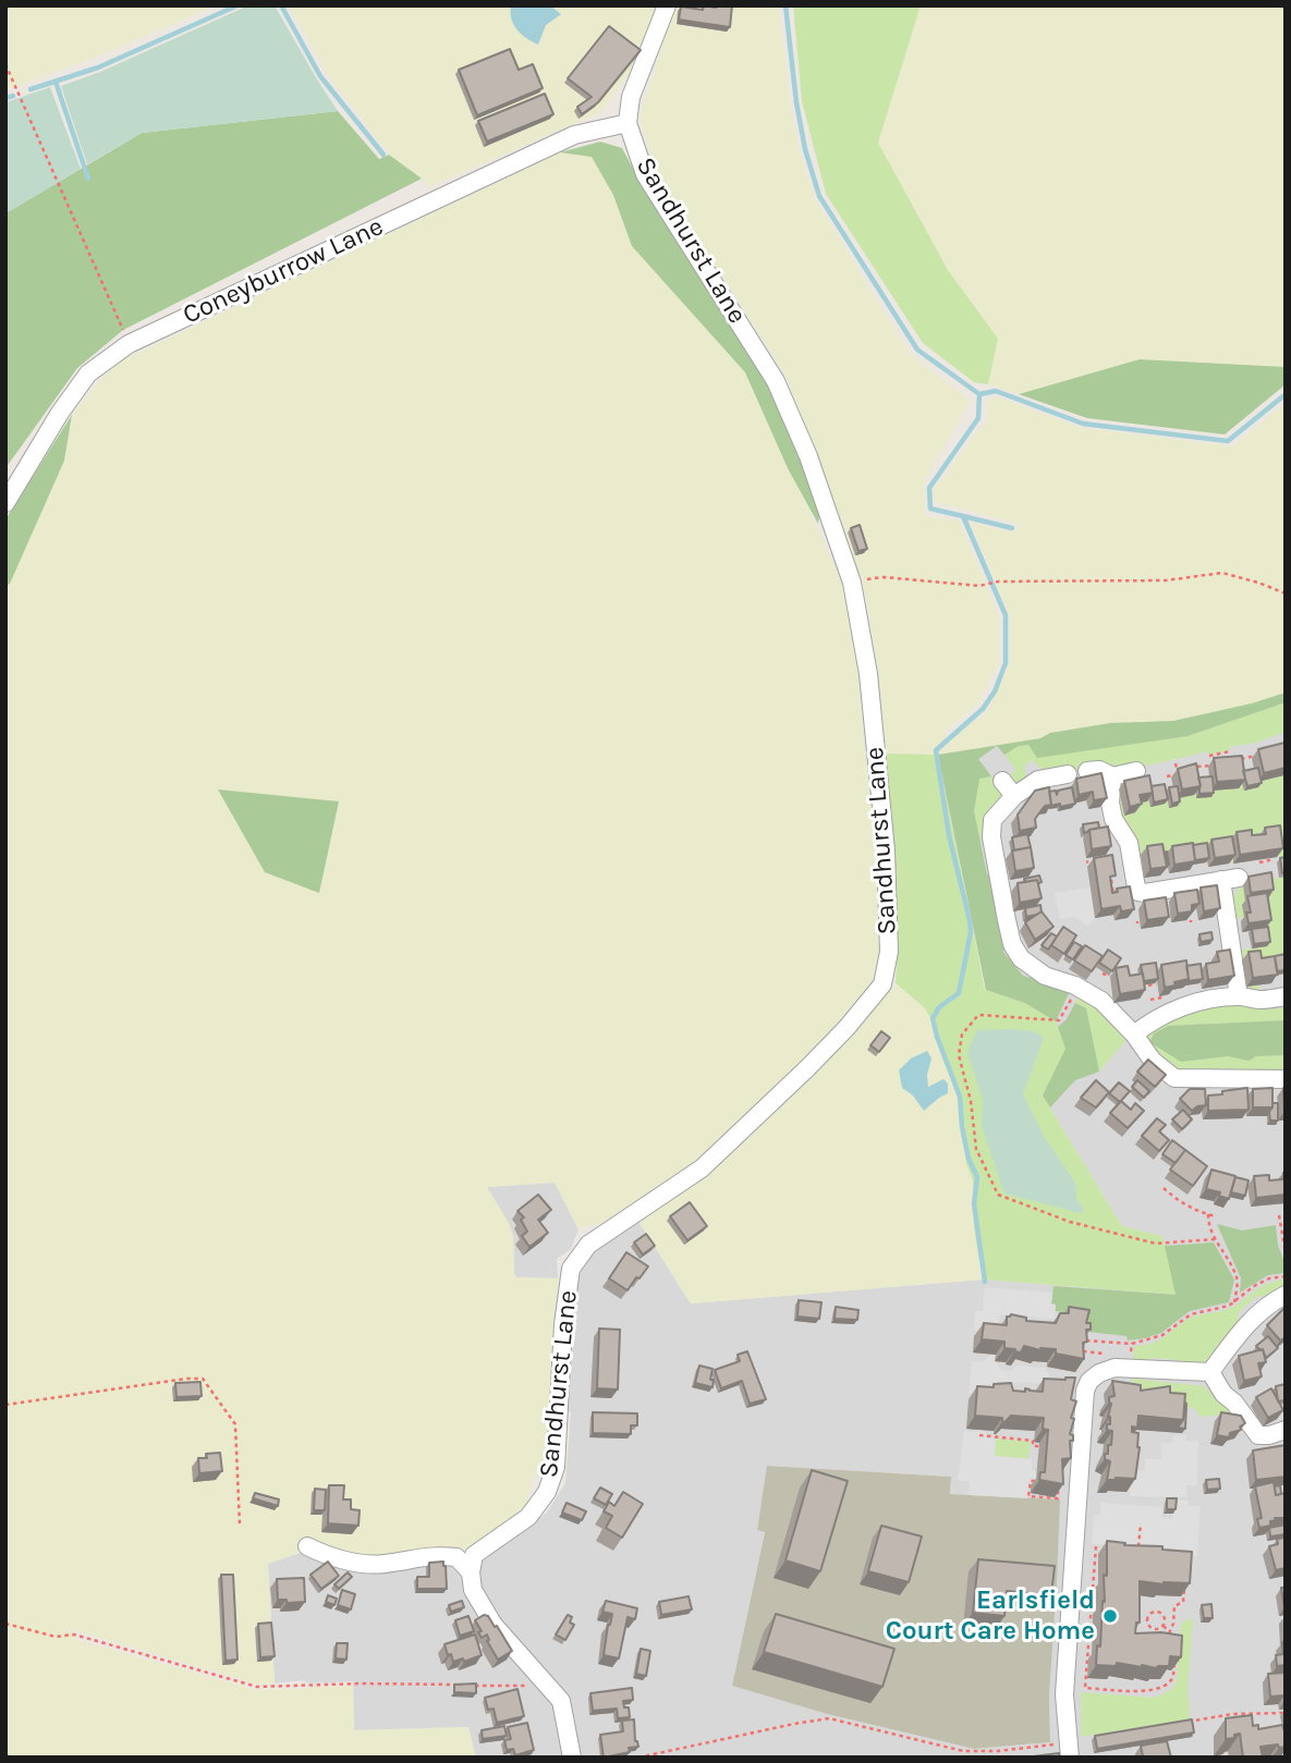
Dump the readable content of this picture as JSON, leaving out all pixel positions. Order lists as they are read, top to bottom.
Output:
{
  "streets": {
    "street": ["Sandhurst Lane", "Coneyburrow Lane"]
  },
  "crossings": [
    ["Sandhurst Lane", "Coneyburrow Lane"]
  ],
  "places": ["Earlsfield Court Care Home"]
}
